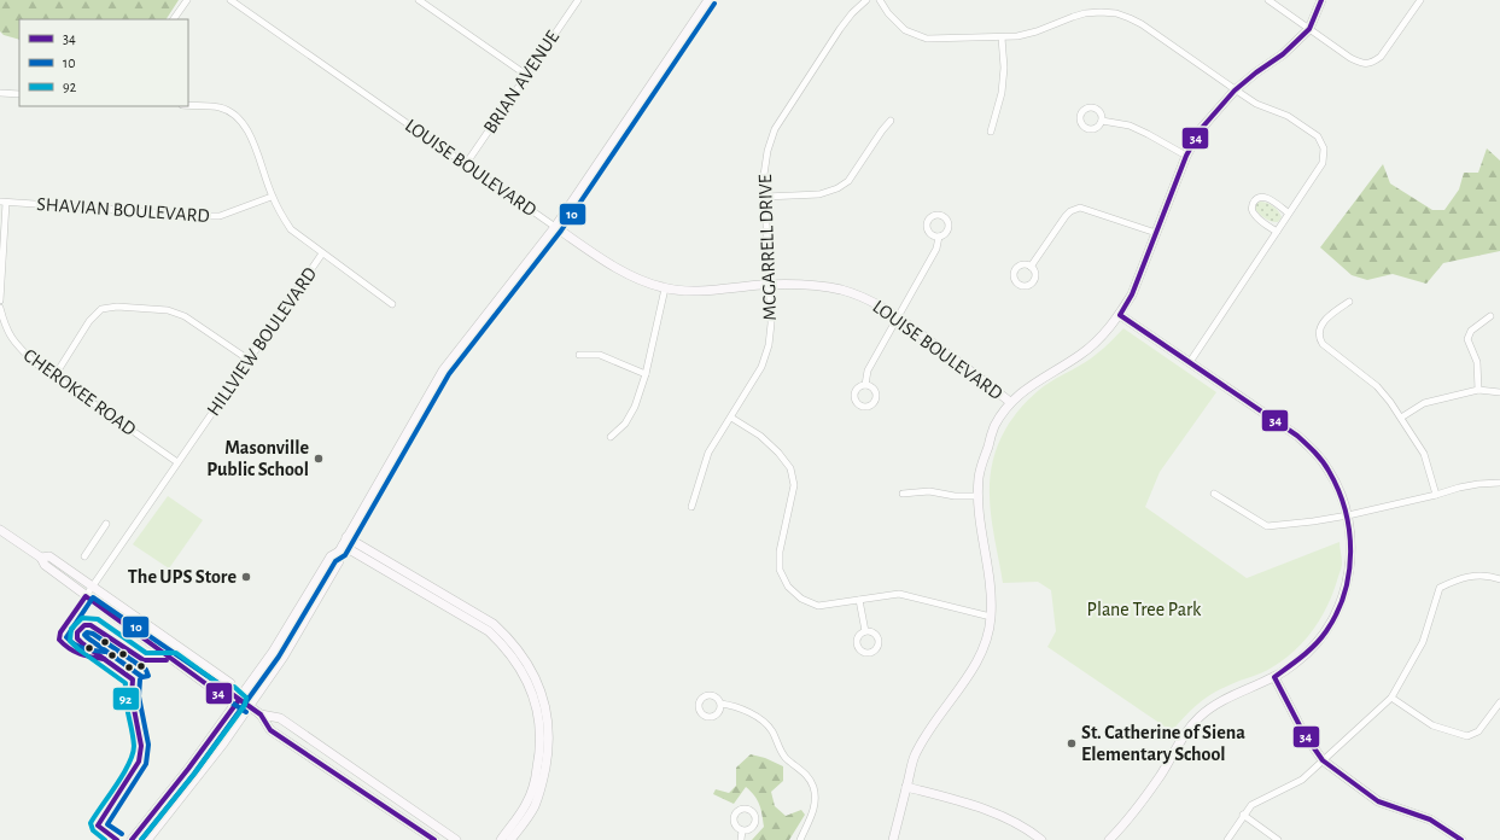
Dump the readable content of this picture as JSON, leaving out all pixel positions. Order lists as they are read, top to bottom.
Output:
{
  "streets": {
    "street": [
      "BRIAN AVENUE",
      "LOUISE BOULEVARD",
      "SHAVIAN BOULEVARD",
      "MCGARRELL DRIVE",
      "HILLVIEW BOULEVARD",
      "CHEROKEE ROAD"
    ]
  },
  "crossings": [
    ["BRIAN AVENUE", "LOUISE BOULEVARD"],
    ["LOUISE BOULEVARD", "MCGARRELL DRIVE"],
    ["HILLVIEW BOULEVARD", "CHEROKEE ROAD"]
  ],
  "parks": ["Plane Tree Park"],
  "places": ["Masonville Public School", "The UPS Store", "St. Catherine of Siena Elementary School"],
  "lines": ["transit line 34", "transit line 10", "transit line 92"],
  "legend": ["34", "10", "92"]
}
